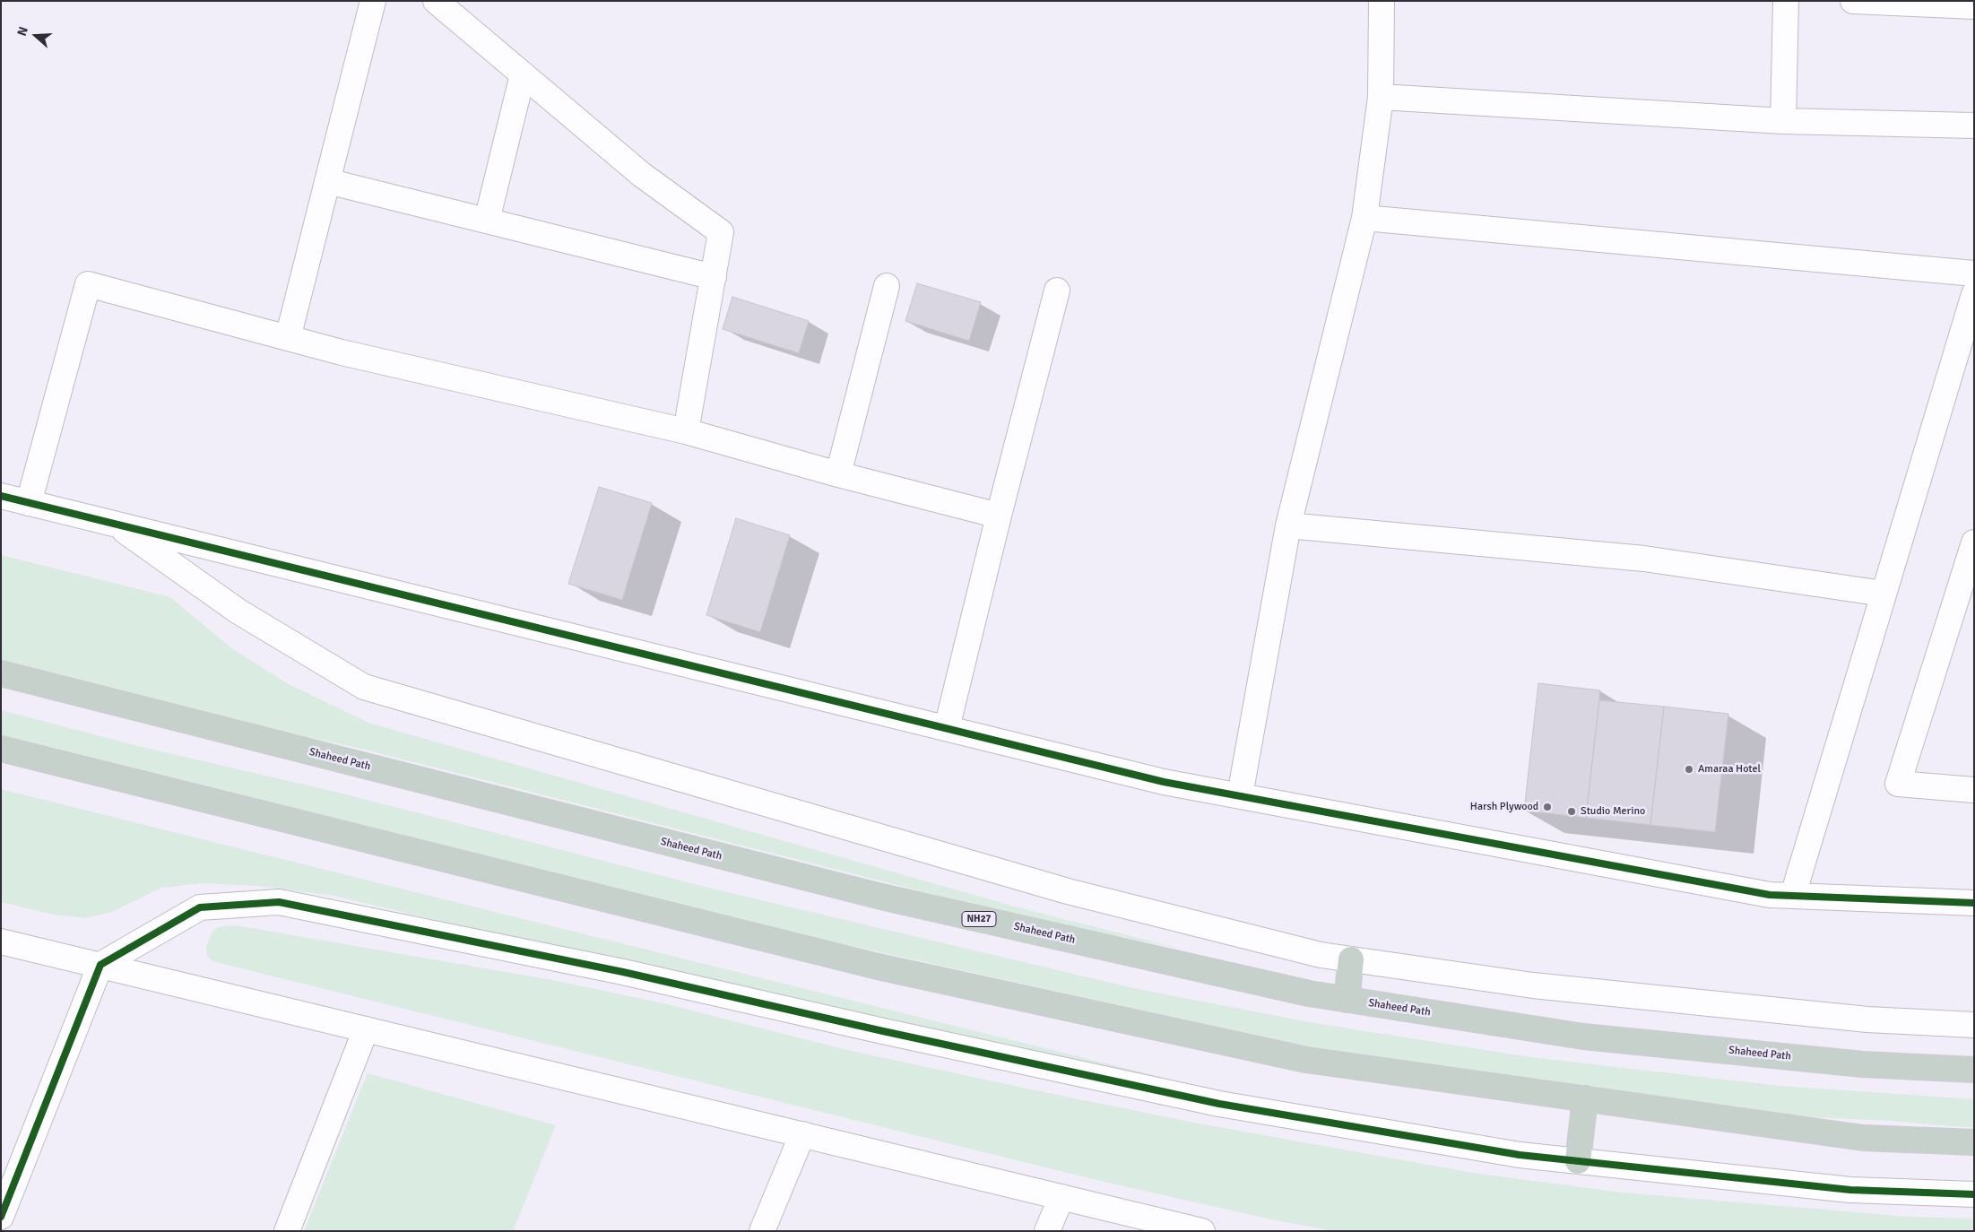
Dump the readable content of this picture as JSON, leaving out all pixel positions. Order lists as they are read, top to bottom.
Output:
{
  "streets": {
    "highway": ["Shaheed Path", "NH27"]
  },
  "places": ["Amaraa Hotel", "Harsh Plywood", "Studio Merino"],
  "north": "left"
}
